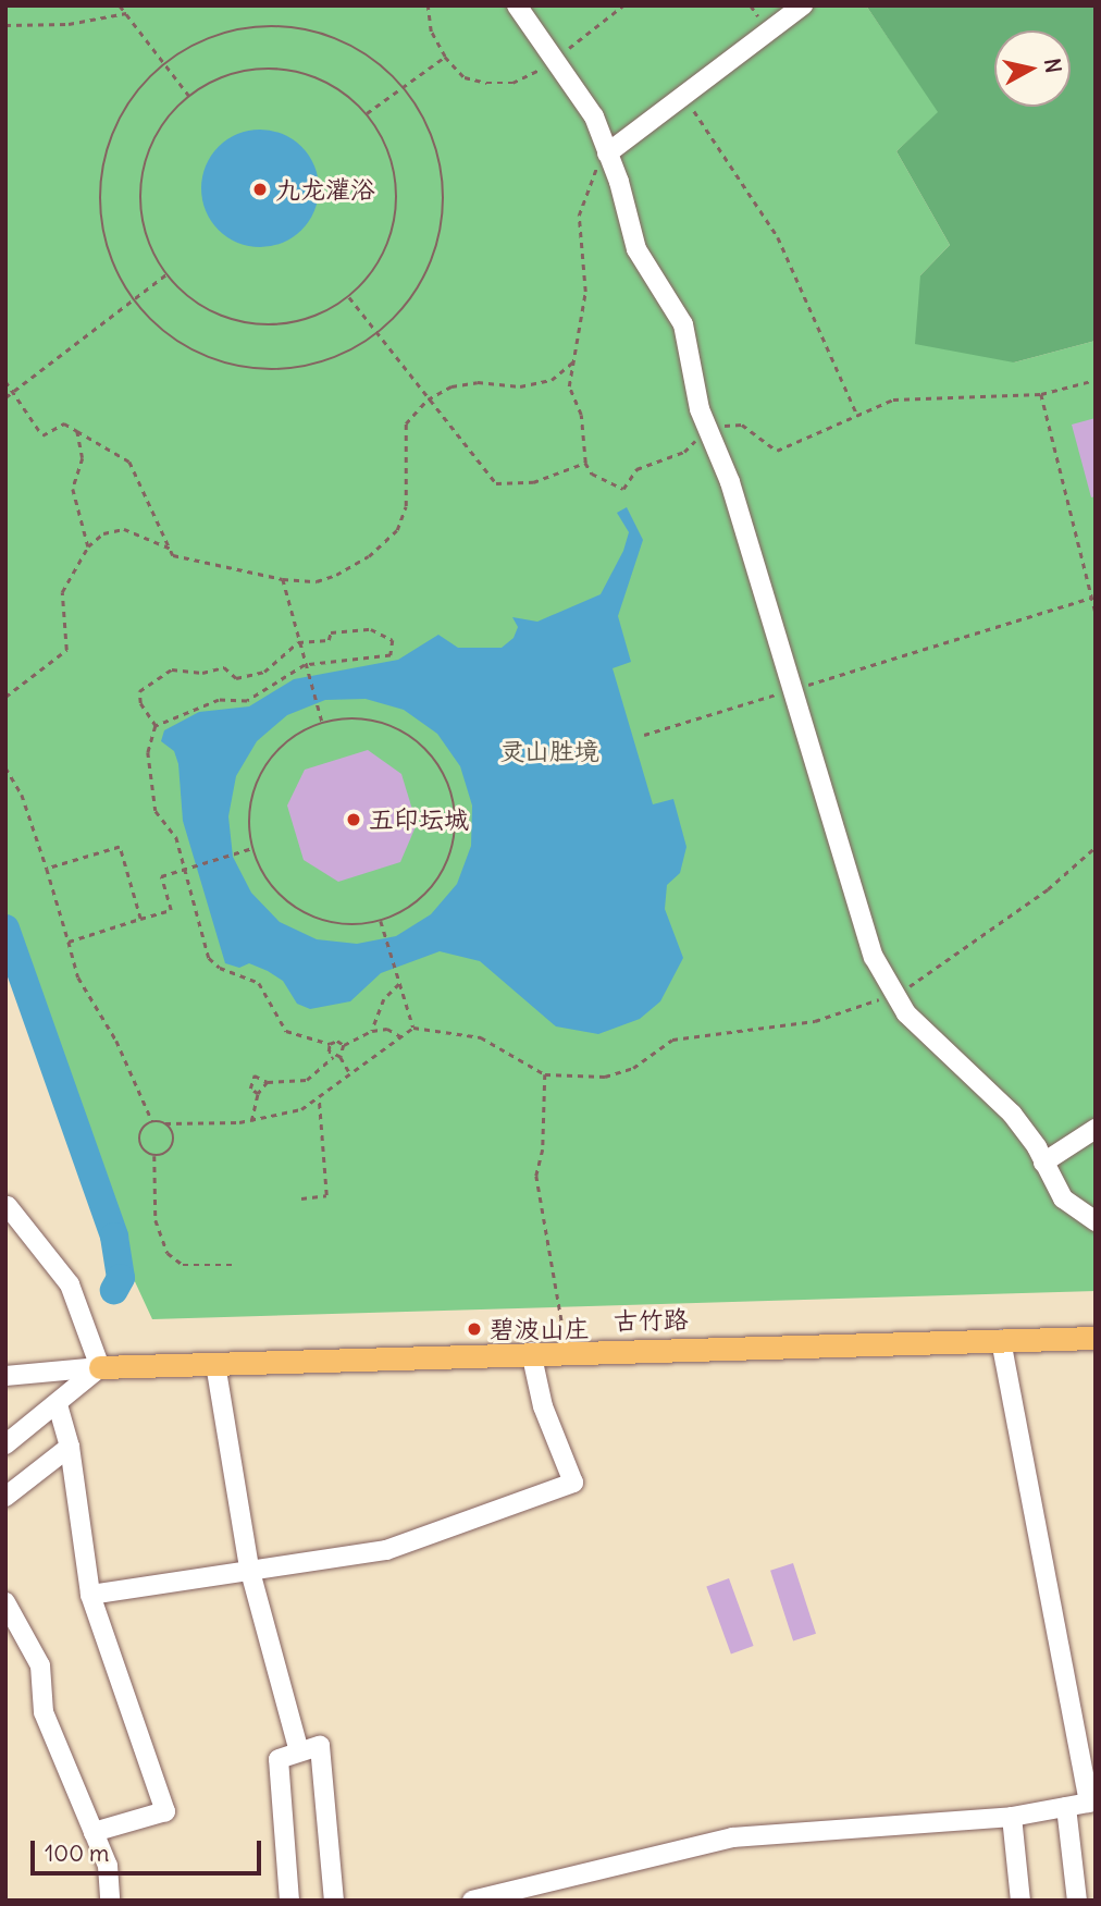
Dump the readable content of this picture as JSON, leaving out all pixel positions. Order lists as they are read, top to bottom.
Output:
{
  "streets": {
    "main road": ["古竹路"]
  },
  "parks": ["灵山胜境"],
  "places": ["九龙灌浴", "五印坛城", "碧波山庄"],
  "scale_bar": "100 m",
  "north": "right"
}
